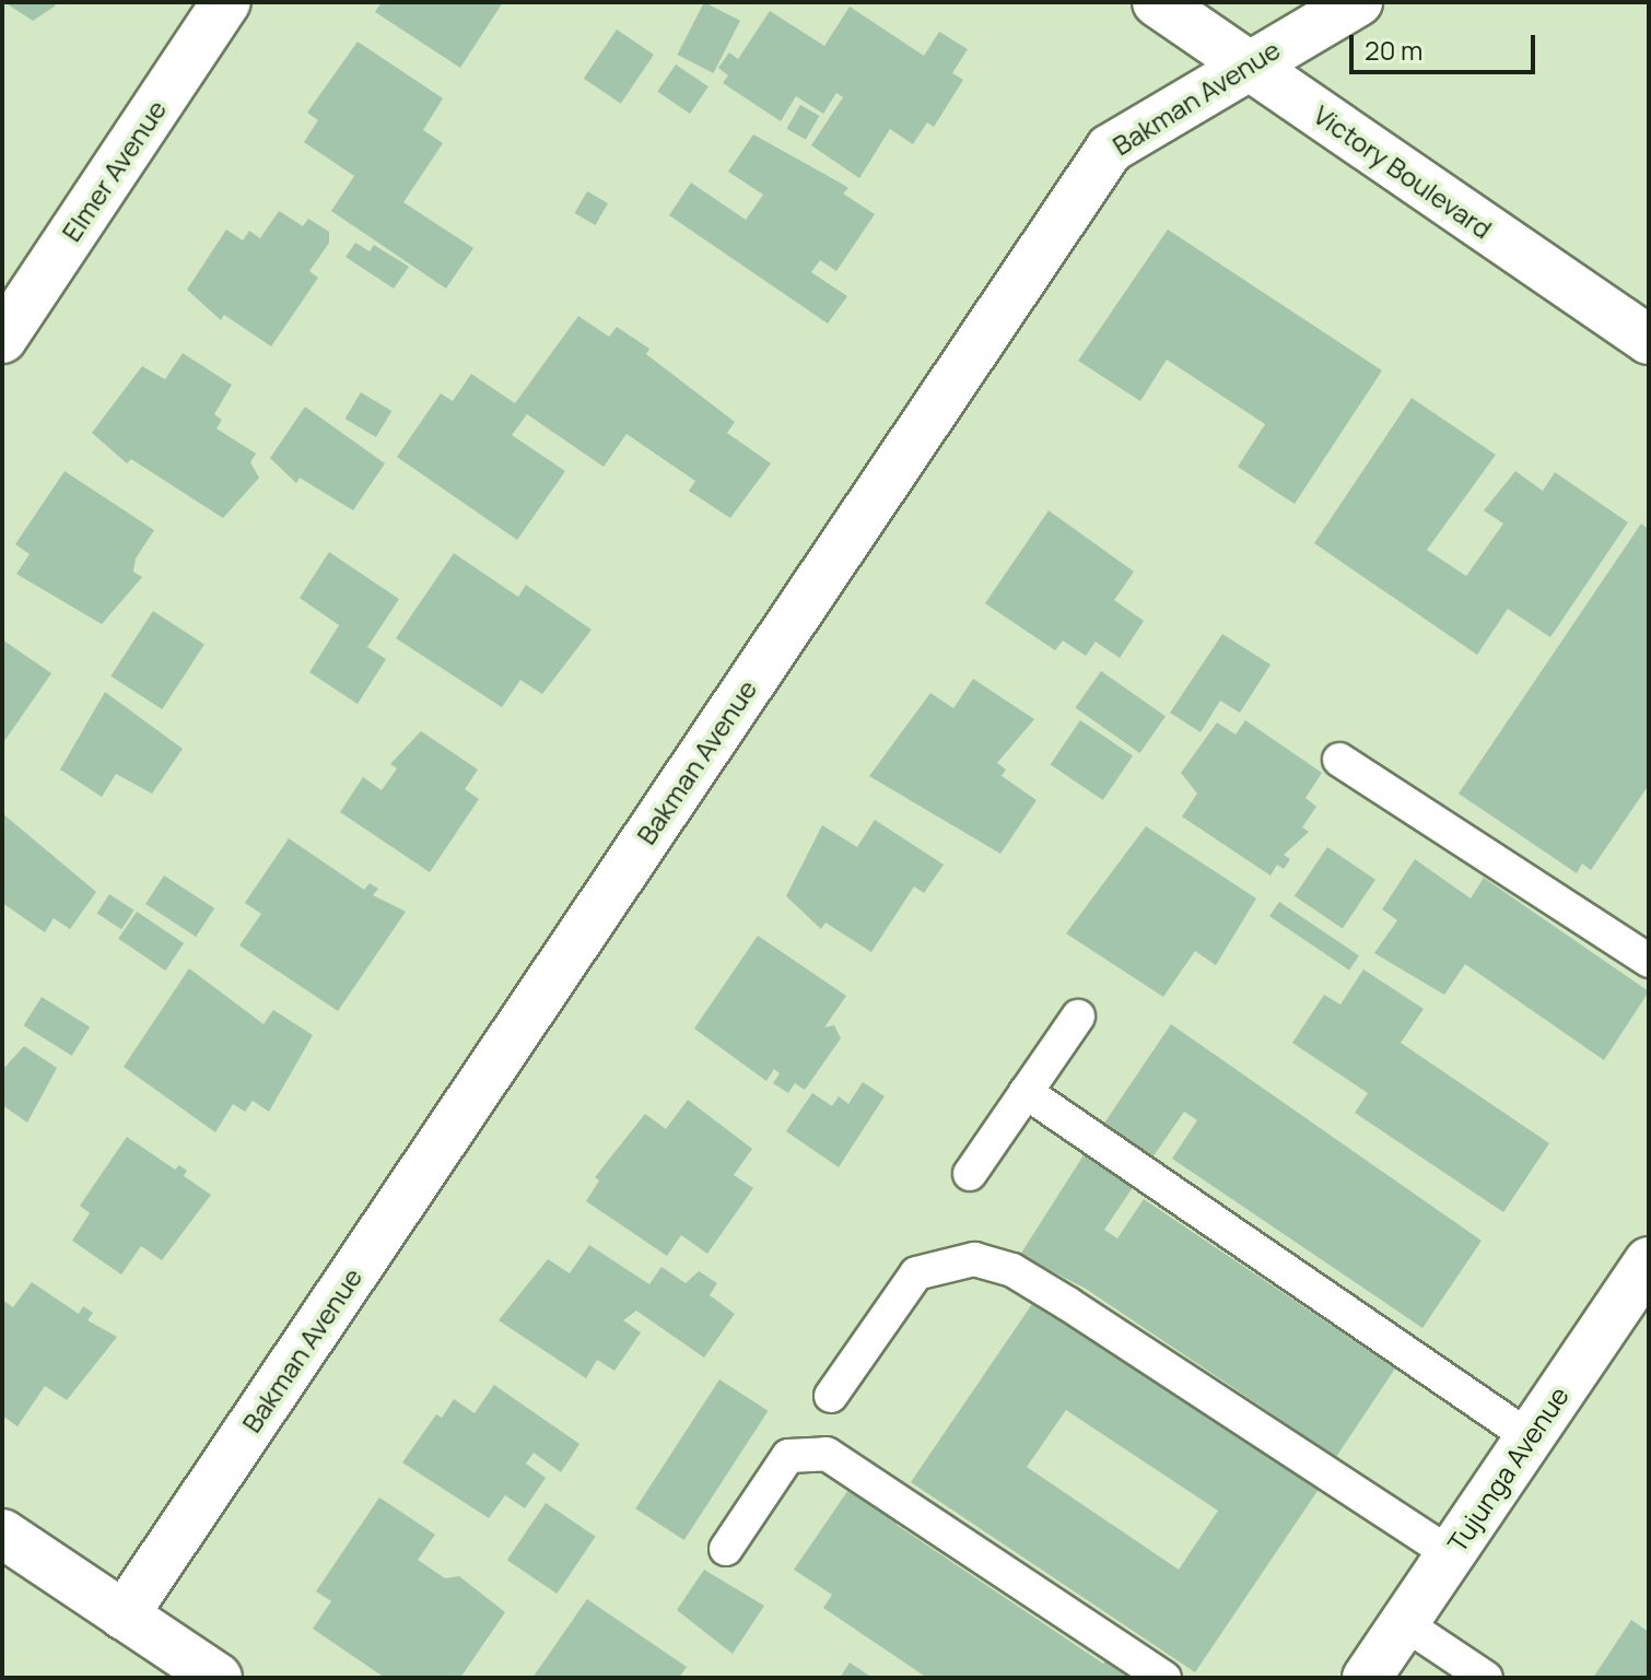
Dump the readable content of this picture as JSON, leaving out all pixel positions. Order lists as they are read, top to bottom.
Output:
{
  "streets": {
    "street": [
      "Bakman Avenue",
      "Elmer Avenue",
      "Victory Boulevard",
      "Tujunga Avenue"
    ]
  },
  "crossings": [
    ["Bakman Avenue", "Victory Boulevard"]
  ],
  "scale_bar": "20 m"
}
